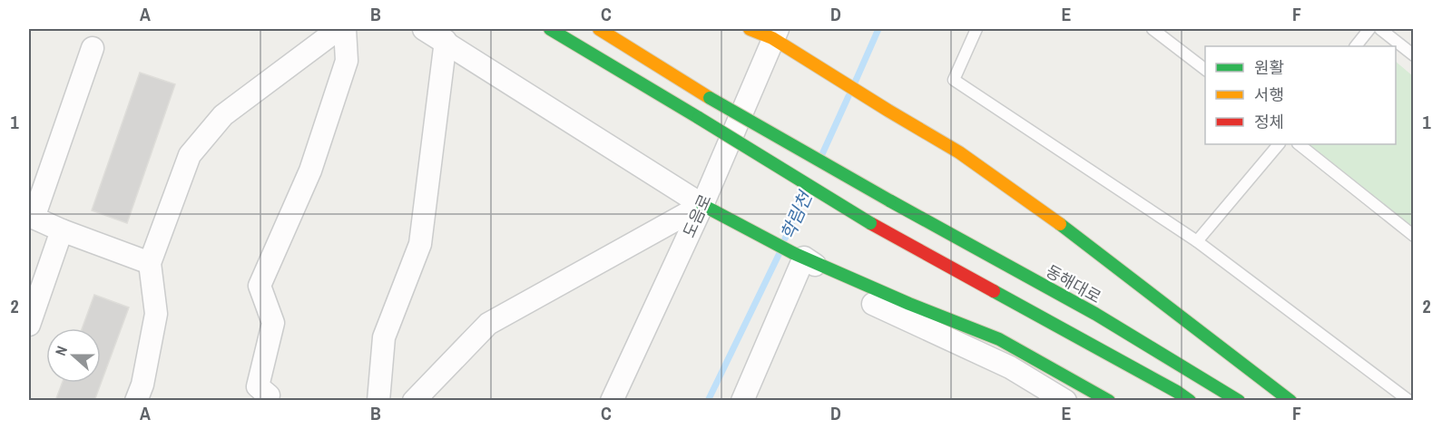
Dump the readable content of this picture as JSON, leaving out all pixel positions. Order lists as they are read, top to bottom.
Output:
{
  "streets": {
    "main road": ["동해대로"],
    "street": ["도음로"]
  },
  "water": ["학림천"],
  "legend": ["원활", "서행", "정체"],
  "north": "left",
  "grid": {
    "columns": [
      "A",
      "B",
      "C",
      "D",
      "E",
      "F"
    ],
    "rows": ["1", "2"]
  }
}
